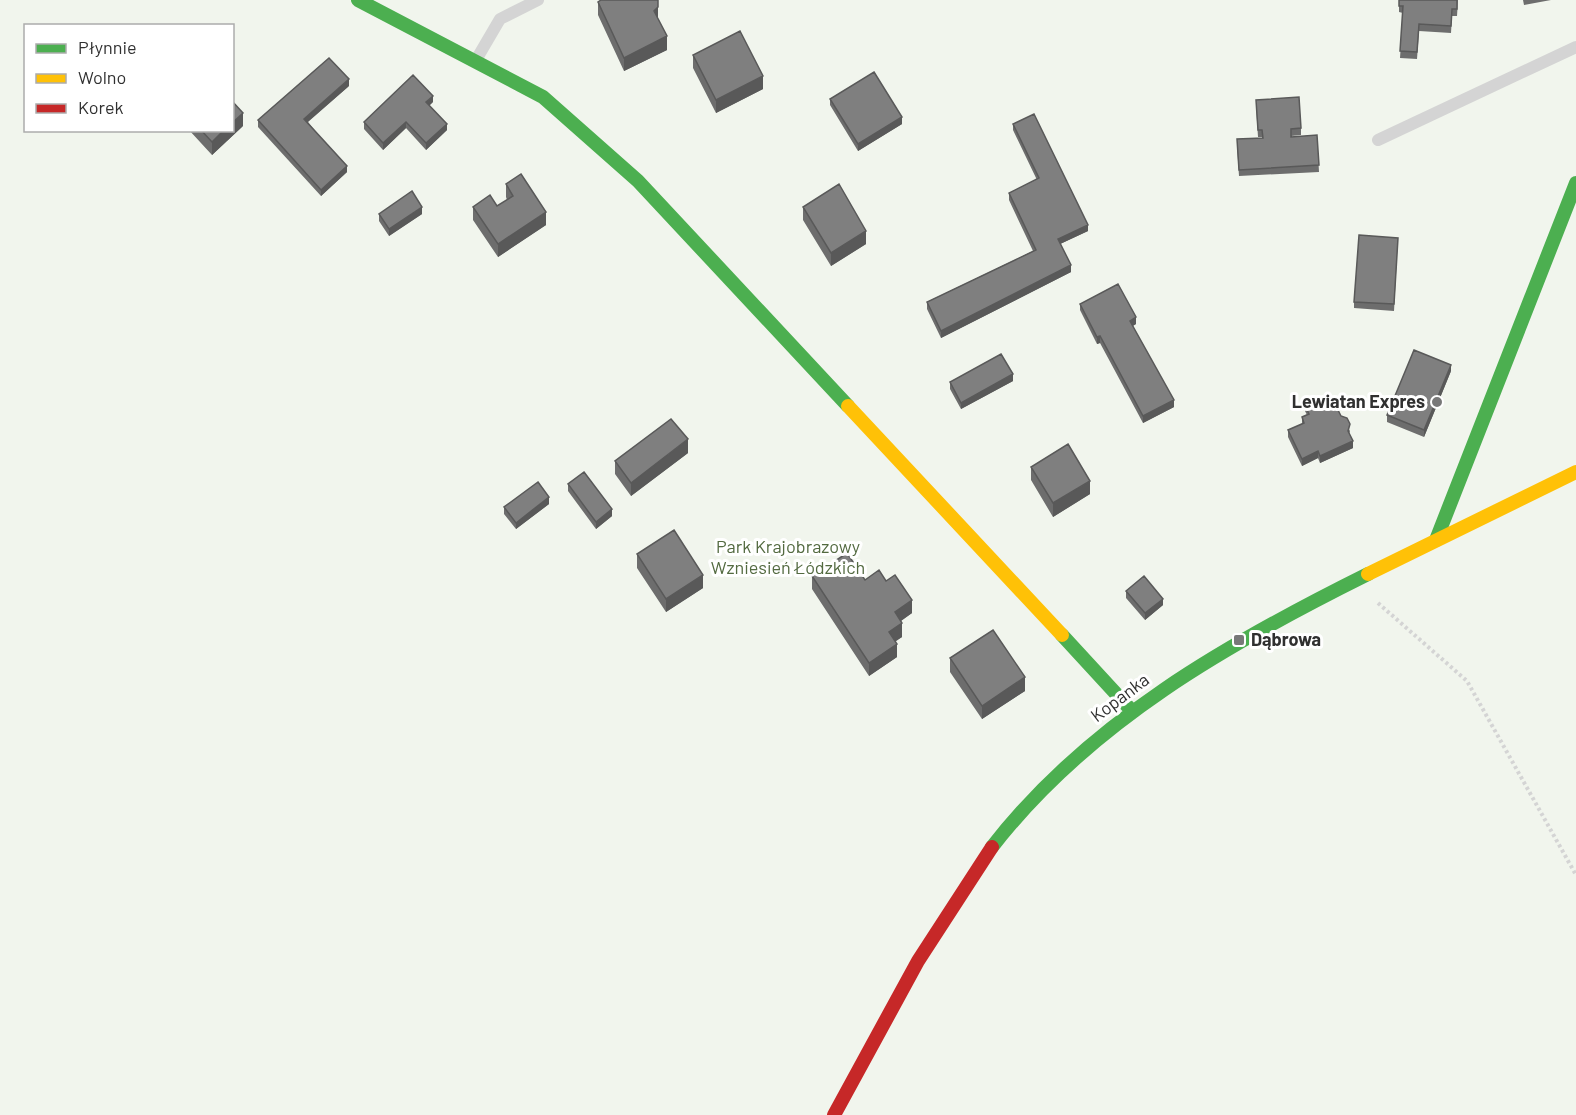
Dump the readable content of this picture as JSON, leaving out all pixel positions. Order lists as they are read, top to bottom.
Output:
{
  "streets": {
    "street": ["Kopanka"]
  },
  "parks": ["Park Krajobrazowy Wzniesień Łódzkich"],
  "places": {
    "other": ["Lewiatan Expres"],
    "transit": ["Dąbrowa"]
  },
  "legend": ["Płynnie", "Wolno", "Korek"]
}
